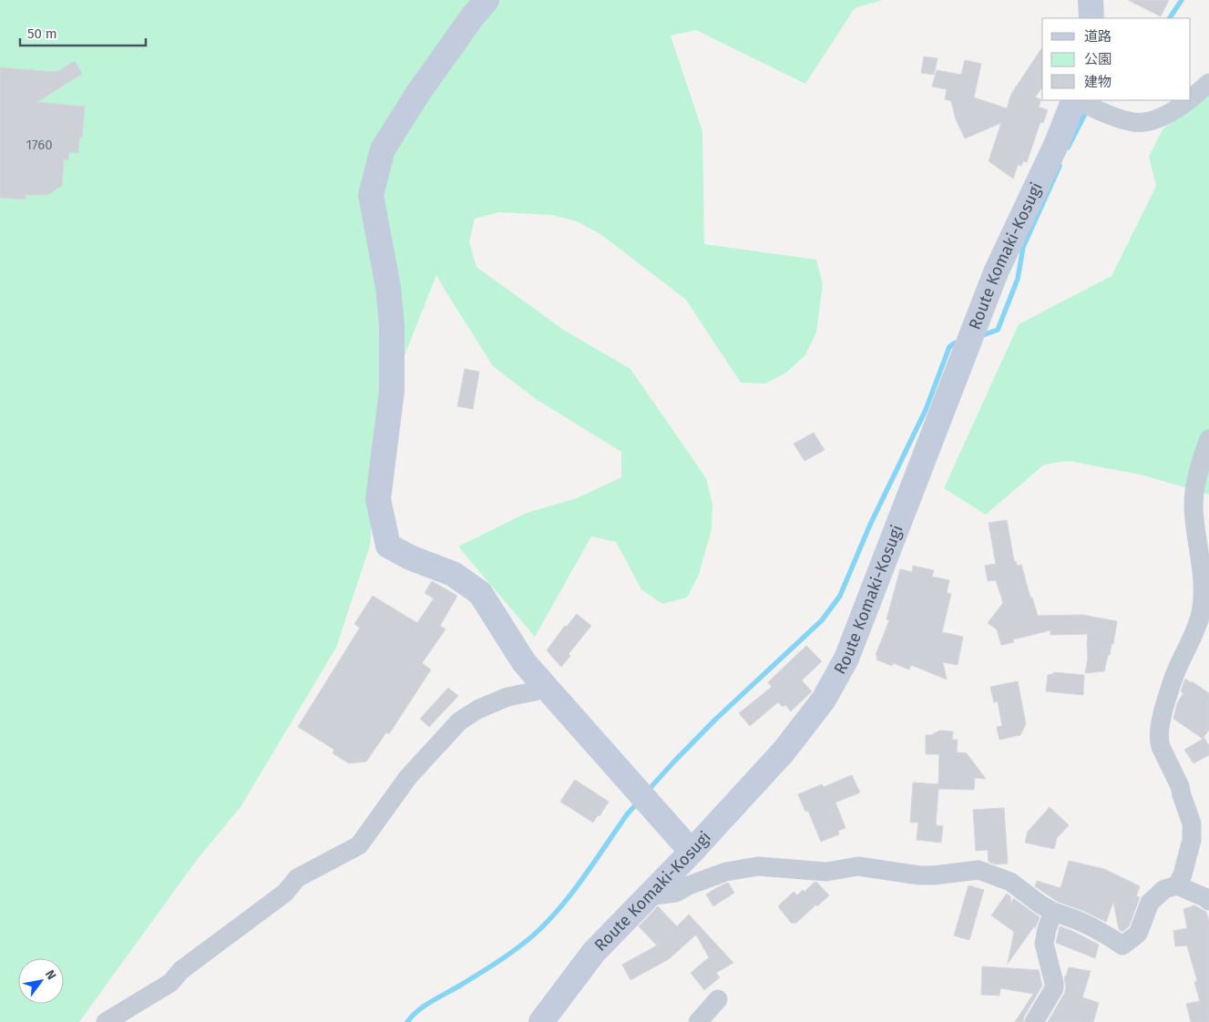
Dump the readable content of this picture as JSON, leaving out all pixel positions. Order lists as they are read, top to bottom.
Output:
{
  "streets": {
    "main road": ["Route Komaki-Kosugi"]
  },
  "house_numbers": ["1760"],
  "legend": ["道路", "公園", "建物"],
  "scale_bar": "50 m",
  "north": "top right"
}
